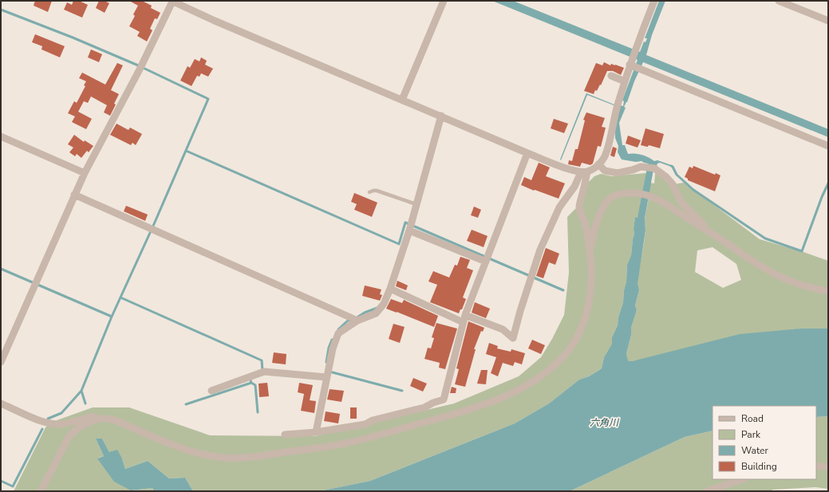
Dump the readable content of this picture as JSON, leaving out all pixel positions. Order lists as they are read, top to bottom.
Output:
{
  "water": ["六角川"],
  "legend": [
    "Road",
    "Park",
    "Water",
    "Building"
  ]
}
